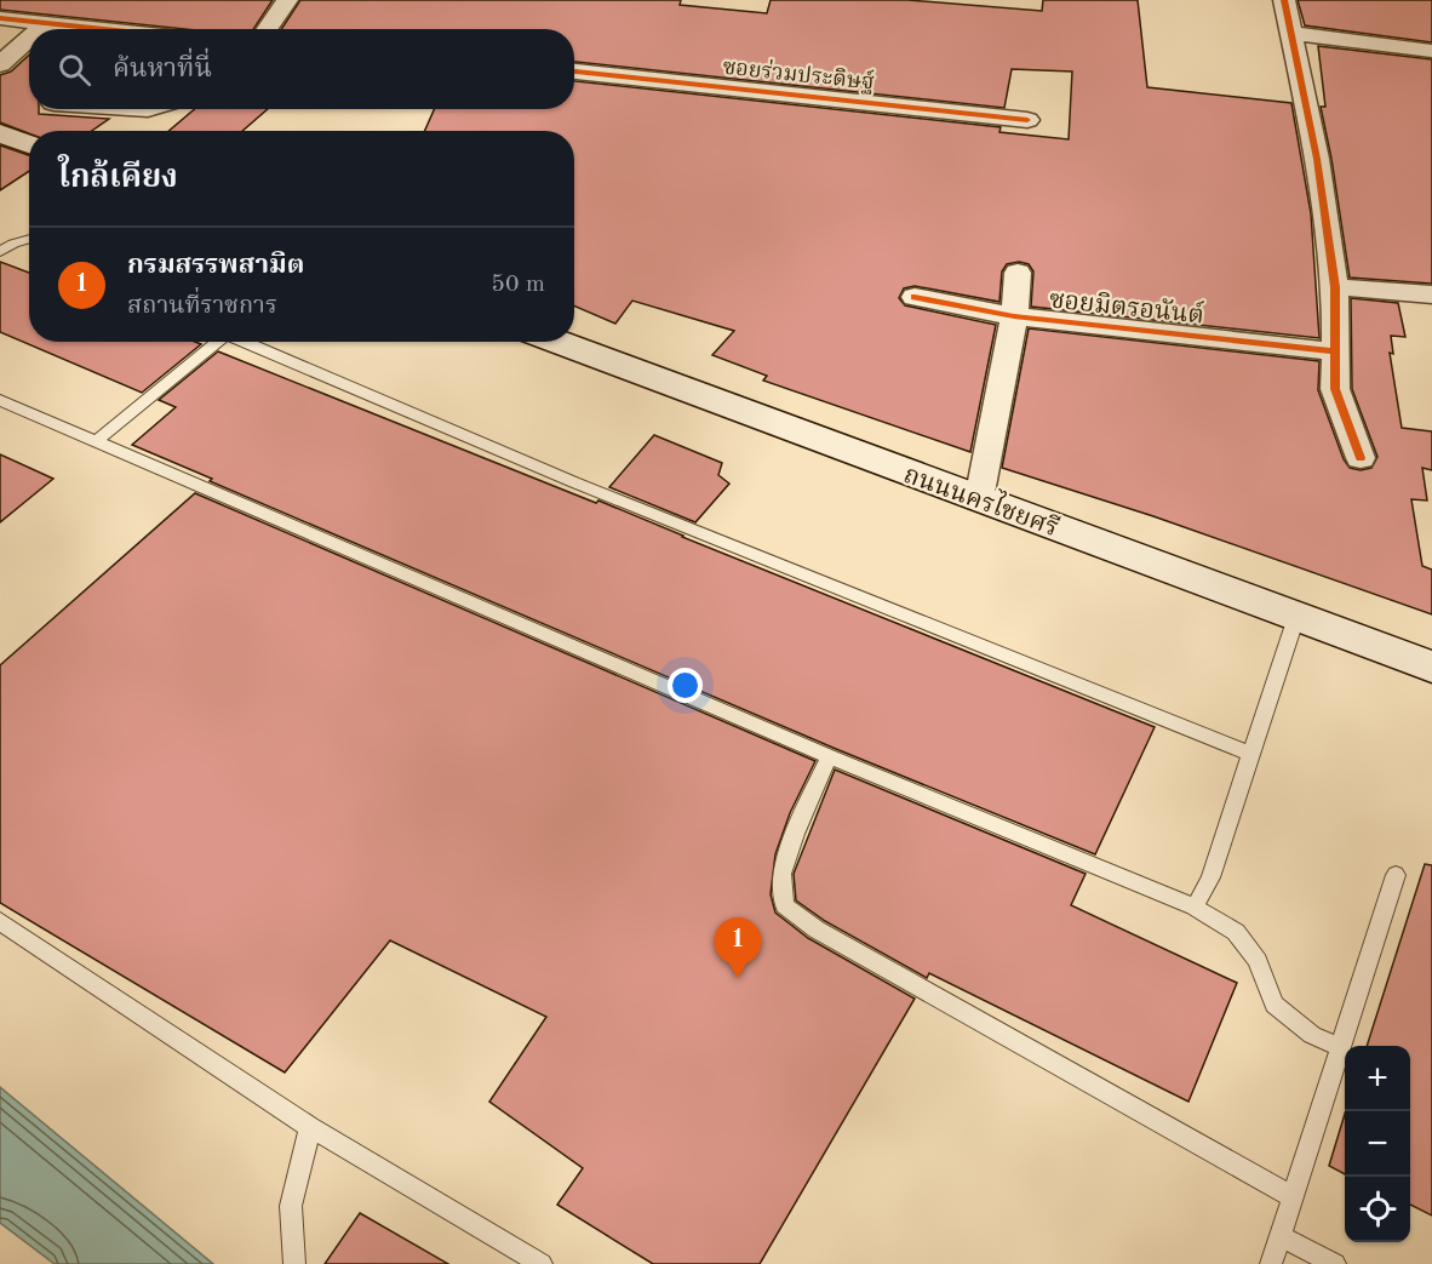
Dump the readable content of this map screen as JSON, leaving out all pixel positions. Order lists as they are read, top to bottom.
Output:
{
  "streets": {
    "main road": ["ถนนนครไชยศรี"],
    "street": ["ซอยร่วมประดิษฐ์", "ซอยมิตรอนันต์"]
  },
  "crossings": [
    ["ซอยมิตรอนันต์", "ถนนนครไชยศรี"]
  ],
  "page": {
    "search": "ค้นหาที่นี่",
    "heading": "ใกล้เคียง",
    "list": [
      {
        "mark": "1",
        "name": "กรมสรรพสามิต",
        "note": "สถานที่ราชการ",
        "value": "50 m"
      }
    ],
    "pins": "1",
    "map_buttons": ["+", "−"]
  }
}
